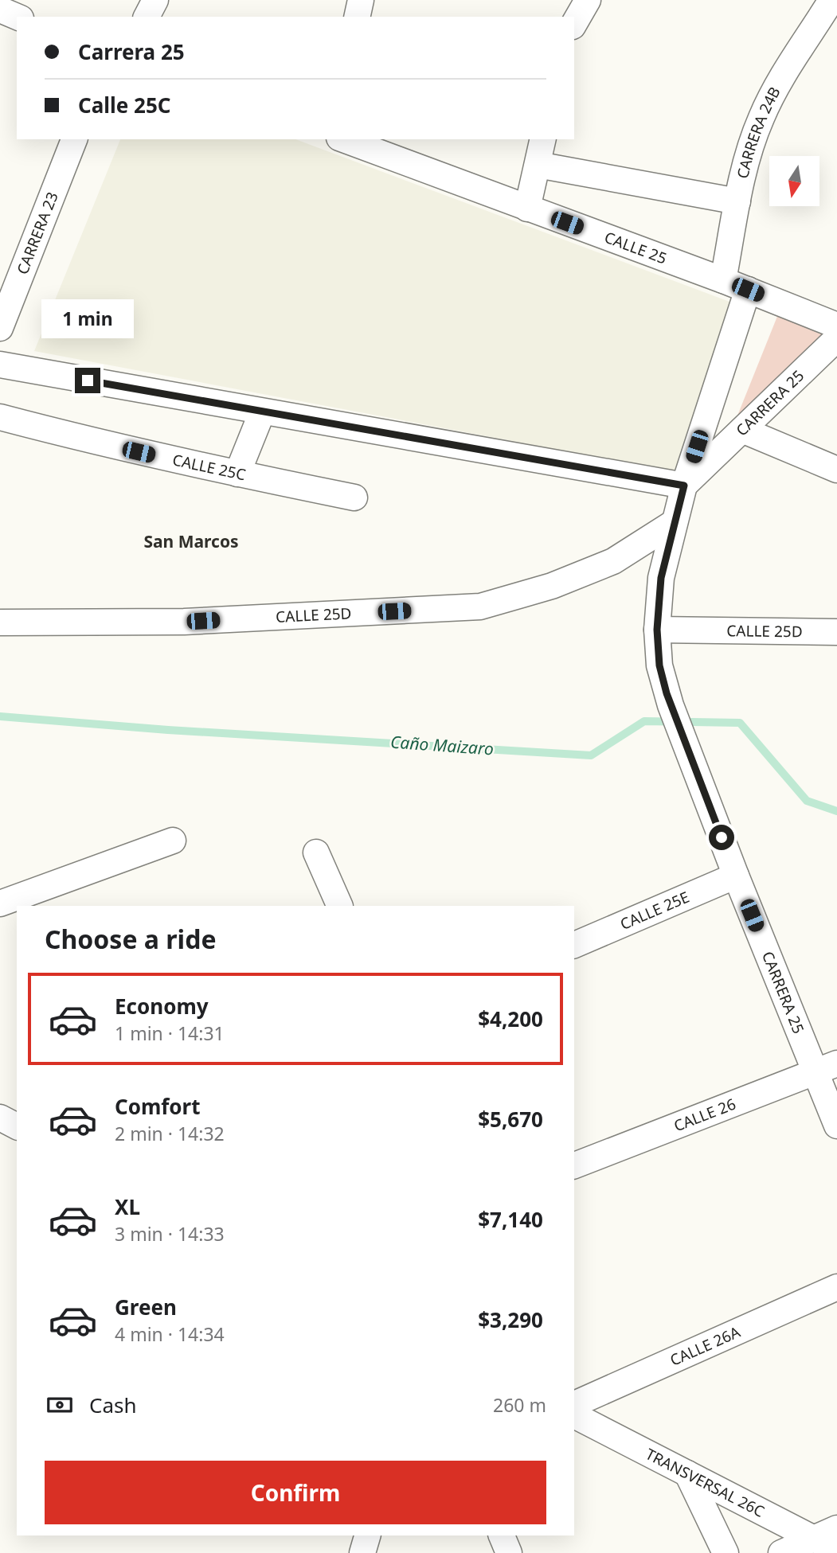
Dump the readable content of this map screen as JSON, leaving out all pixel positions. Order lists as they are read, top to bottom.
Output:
{
  "streets": {
    "street": [
      "CARRERA 24B",
      "CARRERA 23",
      "CALLE 25",
      "CARRERA 25",
      "CALLE 25C",
      "CALLE 25D",
      "CALLE 25E",
      "CALLE 26",
      "CALLE 26A",
      "TRANSVERSAL 26C"
    ]
  },
  "crossings": [
    ["CARRERA 24B", "CALLE 25"],
    ["CARRERA 25", "CALLE 25D"],
    ["CARRERA 25", "CALLE 25E"],
    ["CARRERA 25", "CALLE 26"]
  ],
  "districts": ["San Marcos"],
  "water": ["Caño Maizaro"],
  "north": "bottom",
  "page": {
    "banner": ["Carrera 25", "Calle 25C"],
    "bubble": "1 min",
    "heading": "Choose a ride",
    "list": [
      {
        "name": "Economy",
        "note": "1 min · 14:31",
        "value": "$4,200"
      },
      {
        "name": "Comfort",
        "note": "2 min · 14:32",
        "value": "$5,670"
      },
      {
        "name": "XL",
        "note": "3 min · 14:33",
        "value": "$7,140"
      },
      {
        "name": "Green",
        "note": "4 min · 14:34",
        "value": "$3,290"
      }
    ],
    "pay": ["Cash", "260 m"],
    "buttons": "Confirm"
  }
}
